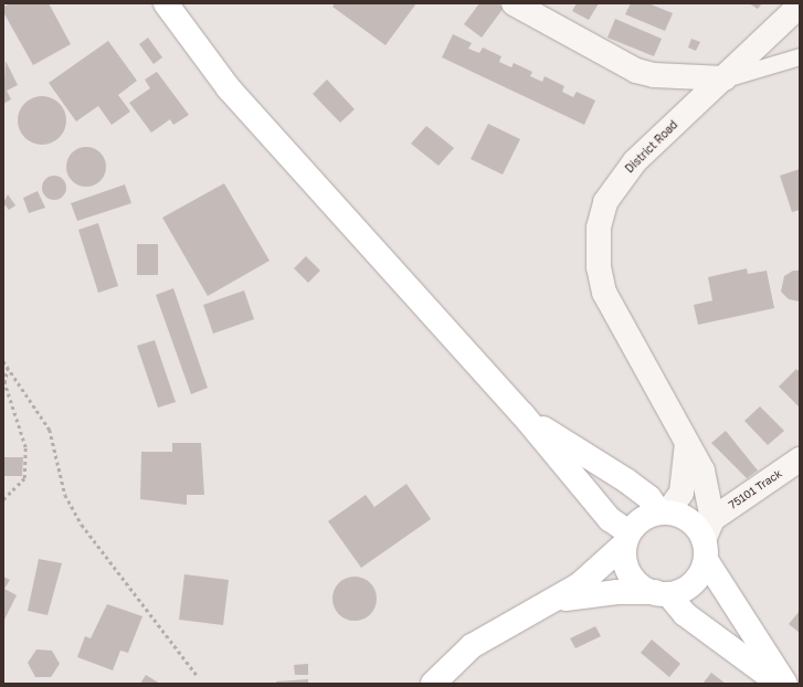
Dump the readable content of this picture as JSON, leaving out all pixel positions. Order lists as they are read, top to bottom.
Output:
{
  "streets": {
    "street": ["District Road", "75101 Track"]
  },
  "crossings": [
    ["District Road", "75101 Track"]
  ]
}
